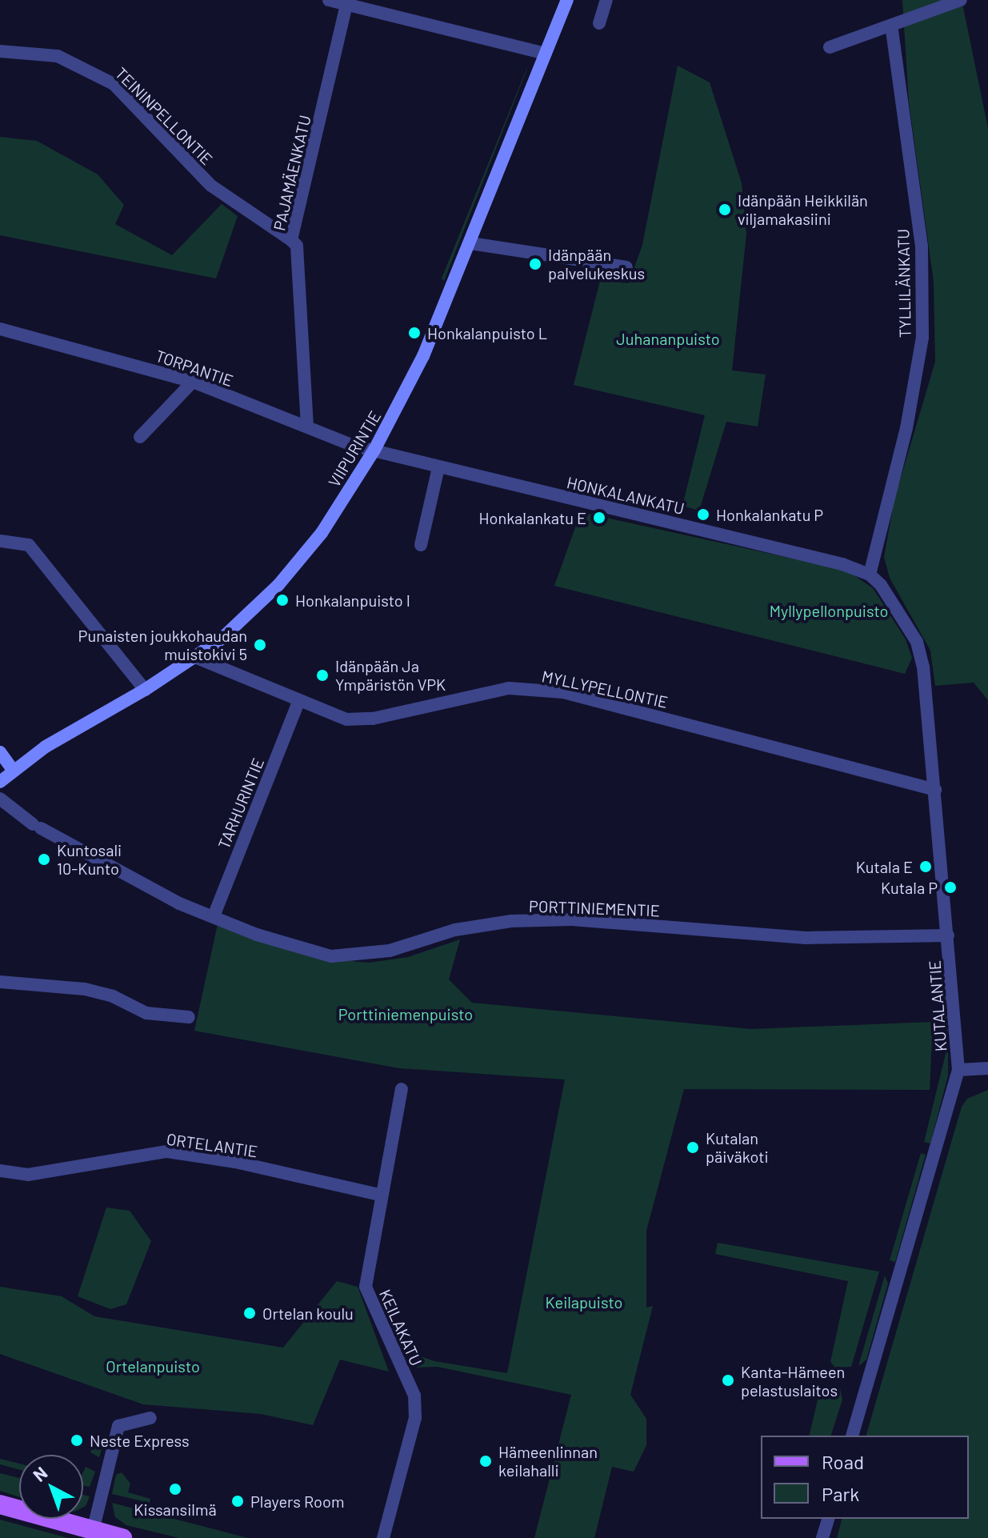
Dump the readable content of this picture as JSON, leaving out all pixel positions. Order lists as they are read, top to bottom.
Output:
{
  "streets": {
    "main road": ["VIIPURINTIE"],
    "street": [
      "TEININPELLONTIE",
      "PAJAMÄENKATU",
      "TYLLILÄNKATU",
      "TORPANTIE",
      "HONKALANKATU",
      "MYLLYPELLONTIE",
      "TARHURINTIE",
      "PORTTINIEMENTIE",
      "KUTALANTIE",
      "ORTELANTIE",
      "KEILAKATU"
    ]
  },
  "crossings": [
    ["TEININPELLONTIE", "PAJAMÄENKATU"],
    ["PAJAMÄENKATU", "TORPANTIE"],
    ["TYLLILÄNKATU", "HONKALANKATU"],
    ["TYLLILÄNKATU", "KUTALANTIE"],
    ["TORPANTIE", "VIIPURINTIE"],
    ["TORPANTIE", "HONKALANKATU"],
    ["VIIPURINTIE", "HONKALANKATU"],
    ["VIIPURINTIE", "MYLLYPELLONTIE"],
    ["HONKALANKATU", "KUTALANTIE"],
    ["MYLLYPELLONTIE", "TARHURINTIE"],
    ["MYLLYPELLONTIE", "KUTALANTIE"],
    ["TARHURINTIE", "PORTTINIEMENTIE"],
    ["PORTTINIEMENTIE", "KUTALANTIE"],
    ["ORTELANTIE", "KEILAKATU"]
  ],
  "parks": [
    "Juhananpuisto",
    "Myllypellonpuisto",
    "Porttiniemenpuisto",
    "Keilapuisto",
    "Ortelanpuisto"
  ],
  "places": [
    "Idänpään Heikkilän viljamakasiini",
    "Idänpään palvelukeskus",
    "Honkalanpuisto L",
    "Honkalankatu P",
    "Honkalankatu E",
    "Honkalanpuisto I",
    "Punaisten joukkohaudan muistokivi 5",
    "Idänpään Ja Ympäristön VPK",
    "Kuntosali 10-Kunto",
    "Kutala E",
    "Kutala P",
    "Kutalan päiväkoti",
    "Ortelan koulu",
    "Kanta-Hämeen pelastuslaitos",
    "Neste Express",
    "Hämeenlinnan keilahalli",
    "Kissansilmä",
    "Players Room"
  ],
  "legend": ["Road", "Park"],
  "north": "top left"
}
